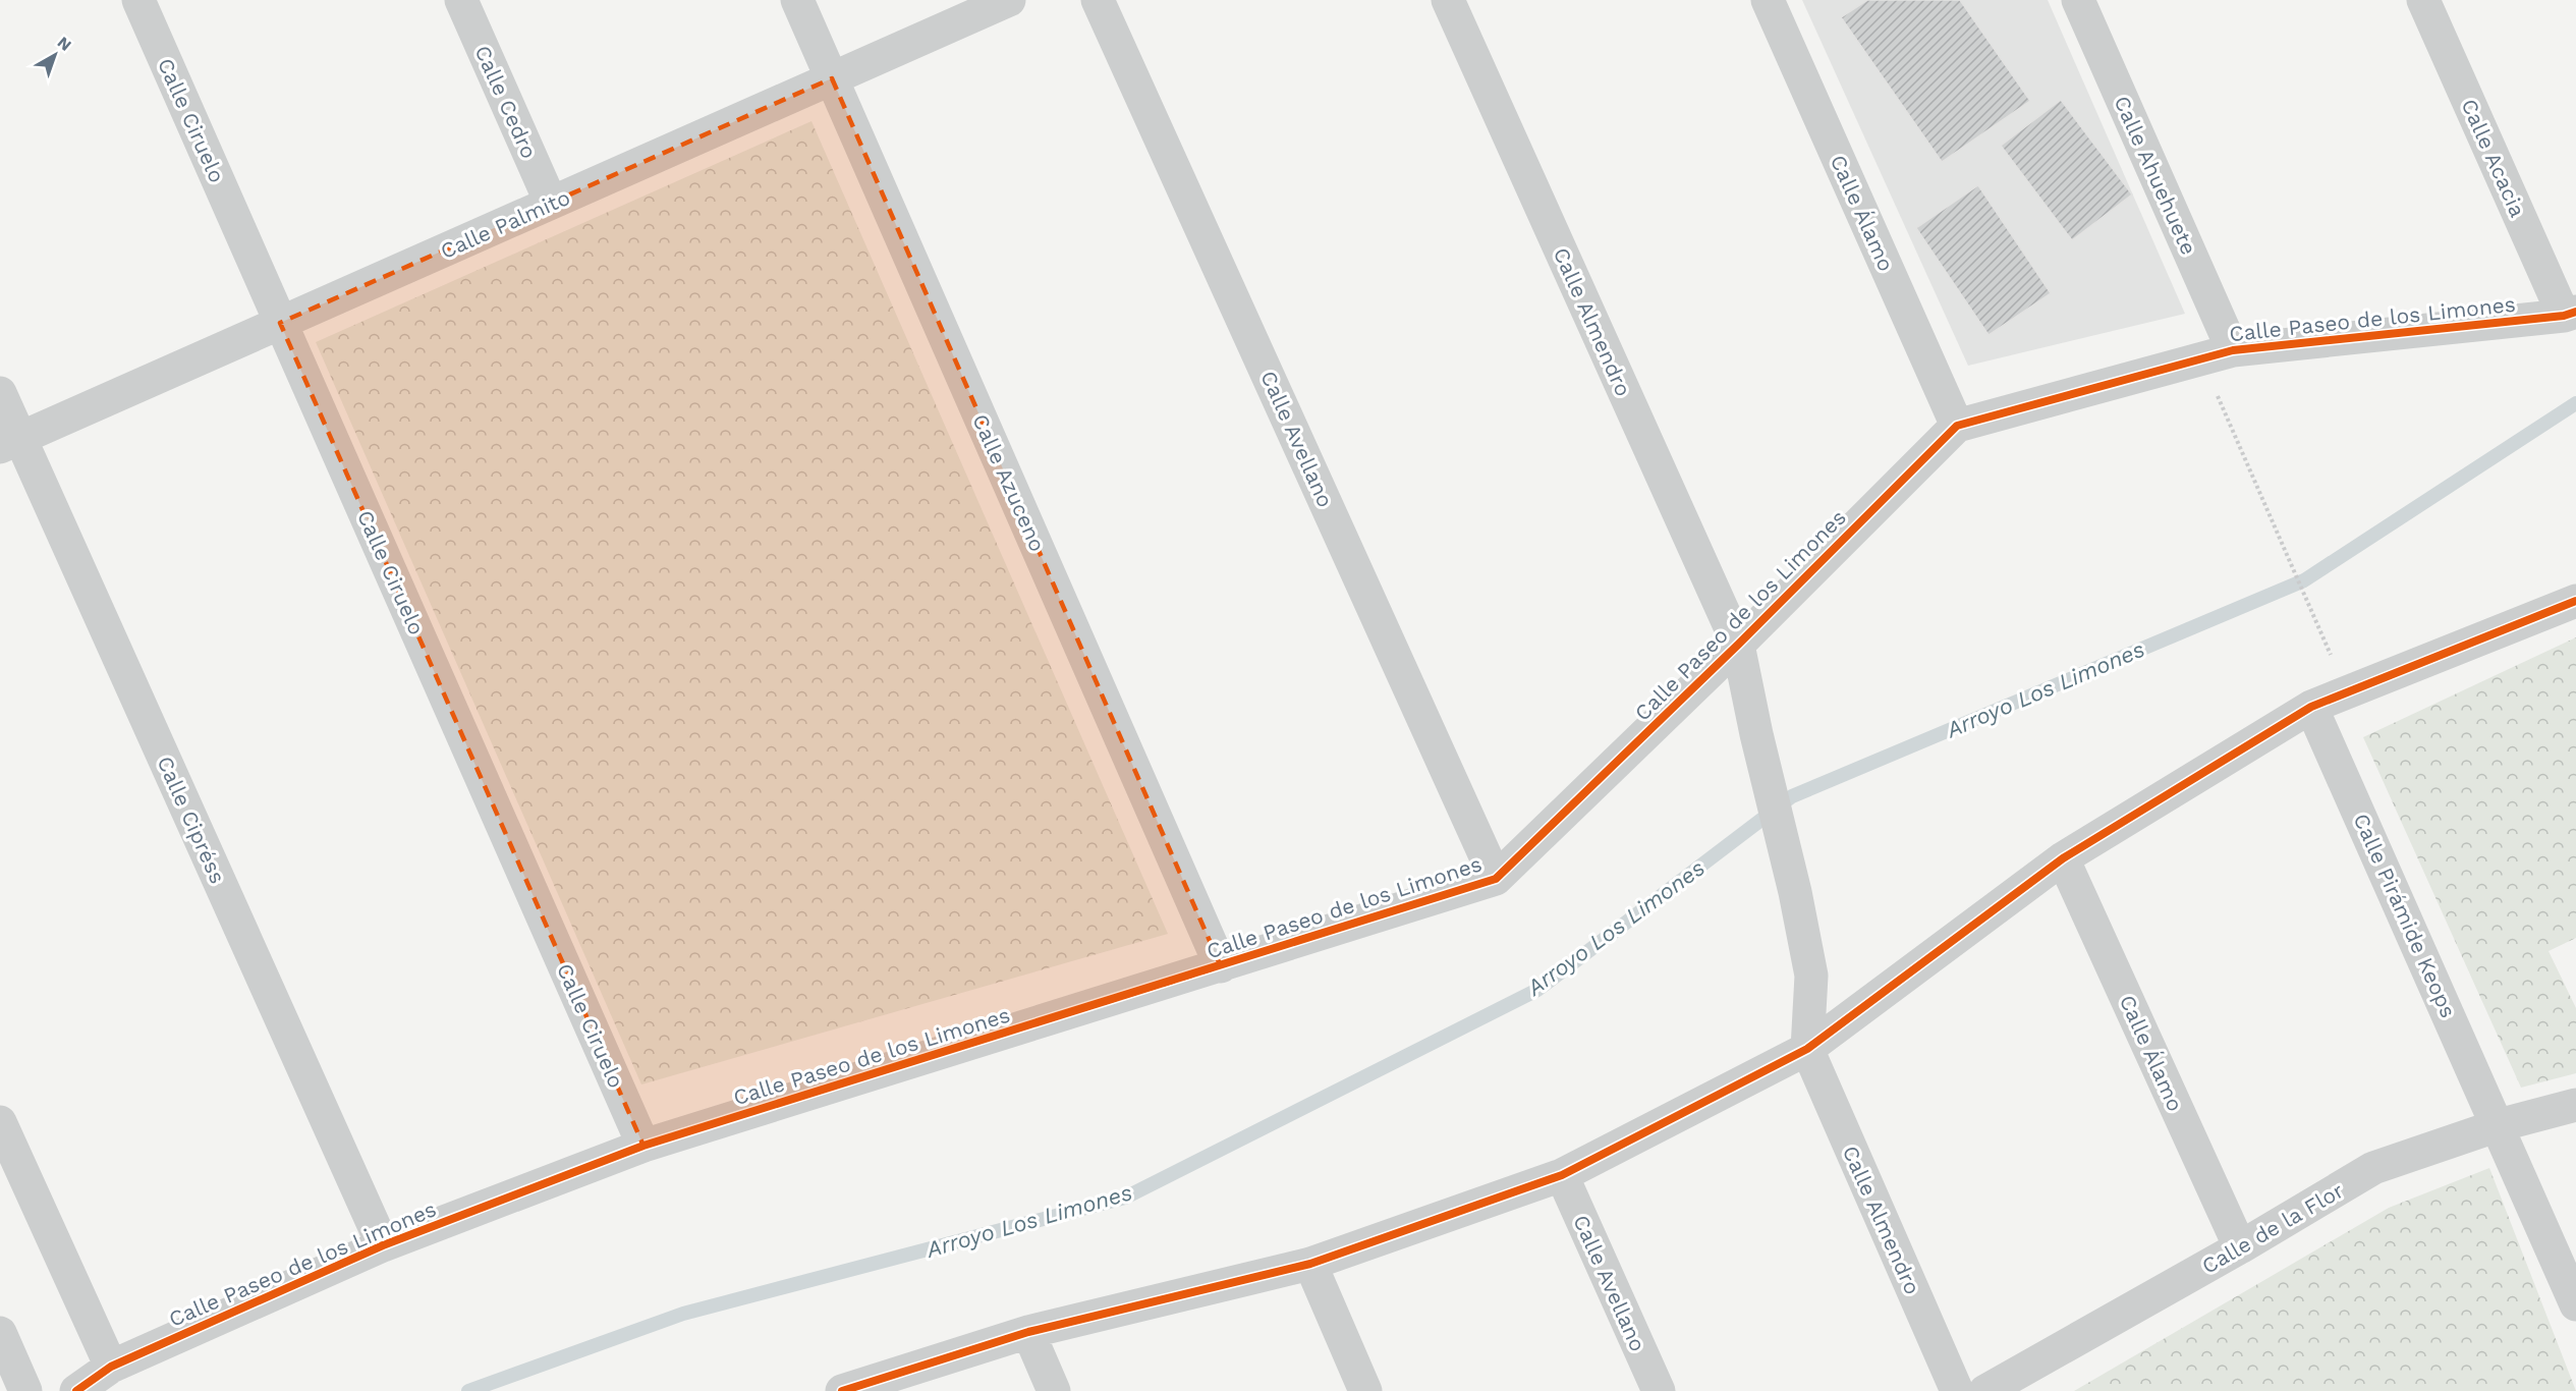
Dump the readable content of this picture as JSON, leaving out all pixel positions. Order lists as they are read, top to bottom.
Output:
{
  "streets": {
    "street": [
      "Calle Cedro",
      "Calle Ciruelo",
      "Calle Acacia",
      "Calle Ahuehuete",
      "Calle Álamo",
      "Calle Palmito",
      "Calle Paseo de los Limones",
      "Calle Almendro",
      "Calle Avellano",
      "Calle Azuceno",
      "Calle Cipréss",
      "Calle Pirámide Keops",
      "Calle de la Flor"
    ]
  },
  "crossings": [
    ["Calle Cedro", "Calle Palmito"],
    ["Calle Ciruelo", "Calle Palmito"],
    ["Calle Ciruelo", "Calle Paseo de los Limones"],
    ["Calle Acacia", "Calle Paseo de los Limones"],
    ["Calle Ahuehuete", "Calle Paseo de los Limones"],
    ["Calle Álamo", "Calle Paseo de los Limones"],
    ["Calle Álamo", "Calle de la Flor"],
    ["Calle Palmito", "Calle Azuceno"],
    ["Calle Palmito", "Calle Cipréss"],
    ["Calle Paseo de los Limones", "Calle Almendro"],
    ["Calle Paseo de los Limones", "Calle Avellano"],
    ["Calle Paseo de los Limones", "Calle Azuceno"],
    ["Calle Paseo de los Limones", "Calle Cipréss"],
    ["Calle Pirámide Keops", "Calle de la Flor"]
  ],
  "water": ["Arroyo Los Limones"],
  "north": "top right"
}
